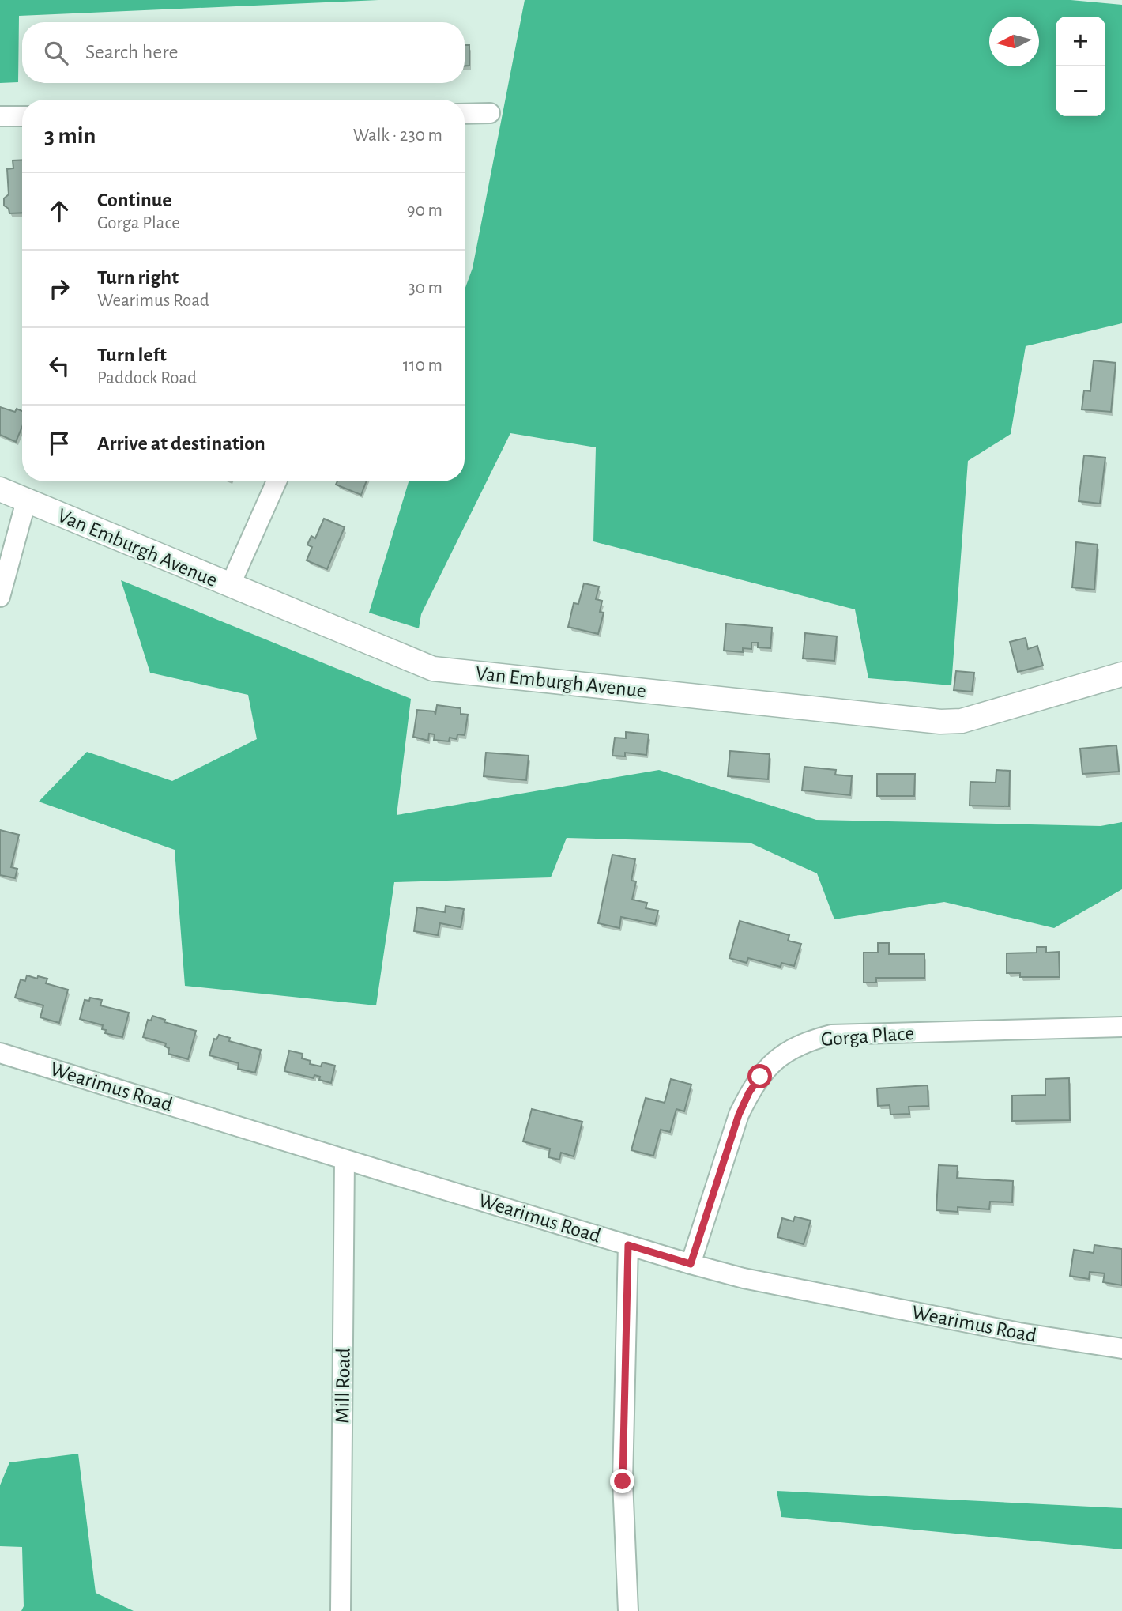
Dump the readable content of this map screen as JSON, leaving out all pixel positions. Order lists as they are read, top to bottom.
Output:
{
  "streets": {
    "main road": ["Van Emburgh Avenue"],
    "street": ["Gorga Place", "Wearimus Road", "Mill Road"]
  },
  "crossings": [
    ["Gorga Place", "Wearimus Road"],
    ["Wearimus Road", "Mill Road"]
  ],
  "north": "left",
  "page": {
    "map_buttons": ["+", "−"],
    "search": "Search here",
    "heading": ["3 min", "Walk · 230 m"],
    "list": [
      ["Continue", "Gorga Place", "90 m"],
      ["Turn right", "Wearimus Road", "30 m"],
      ["Turn left", "Paddock Road", "110 m"],
      "Arrive at destination"
    ]
  }
}
